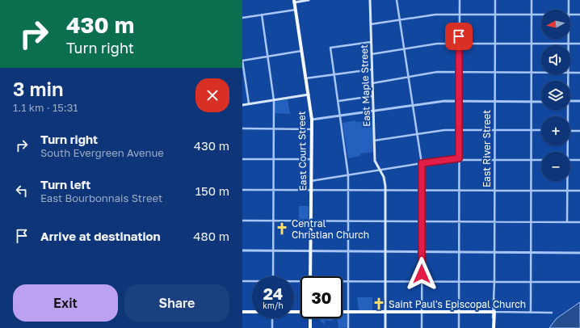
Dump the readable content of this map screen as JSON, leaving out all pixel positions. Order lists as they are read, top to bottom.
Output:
{
  "streets": {
    "main road": ["East Maple Street", "East River Street", "East Court Street"]
  },
  "places": {
    "church": ["Central Christian Church", "Saint Paul's Episcopal Church"]
  },
  "north": "left",
  "page": {
    "turn": ["430 m", "Turn right"],
    "map_buttons": ["+", "−"],
    "heading": ["3 min", "1.1 km · 15:31"],
    "list": [
      {
        "name": "Turn right",
        "note": "South Evergreen Avenue",
        "value": "430 m"
      },
      {
        "name": "Turn left",
        "note": "East Bourbonnais Street",
        "value": "150 m"
      },
      {
        "name": "Arrive at destination",
        "value": "480 m"
      }
    ],
    "speed": "24 km/h",
    "limit": "30",
    "buttons": ["Exit", "Share"]
  }
}
